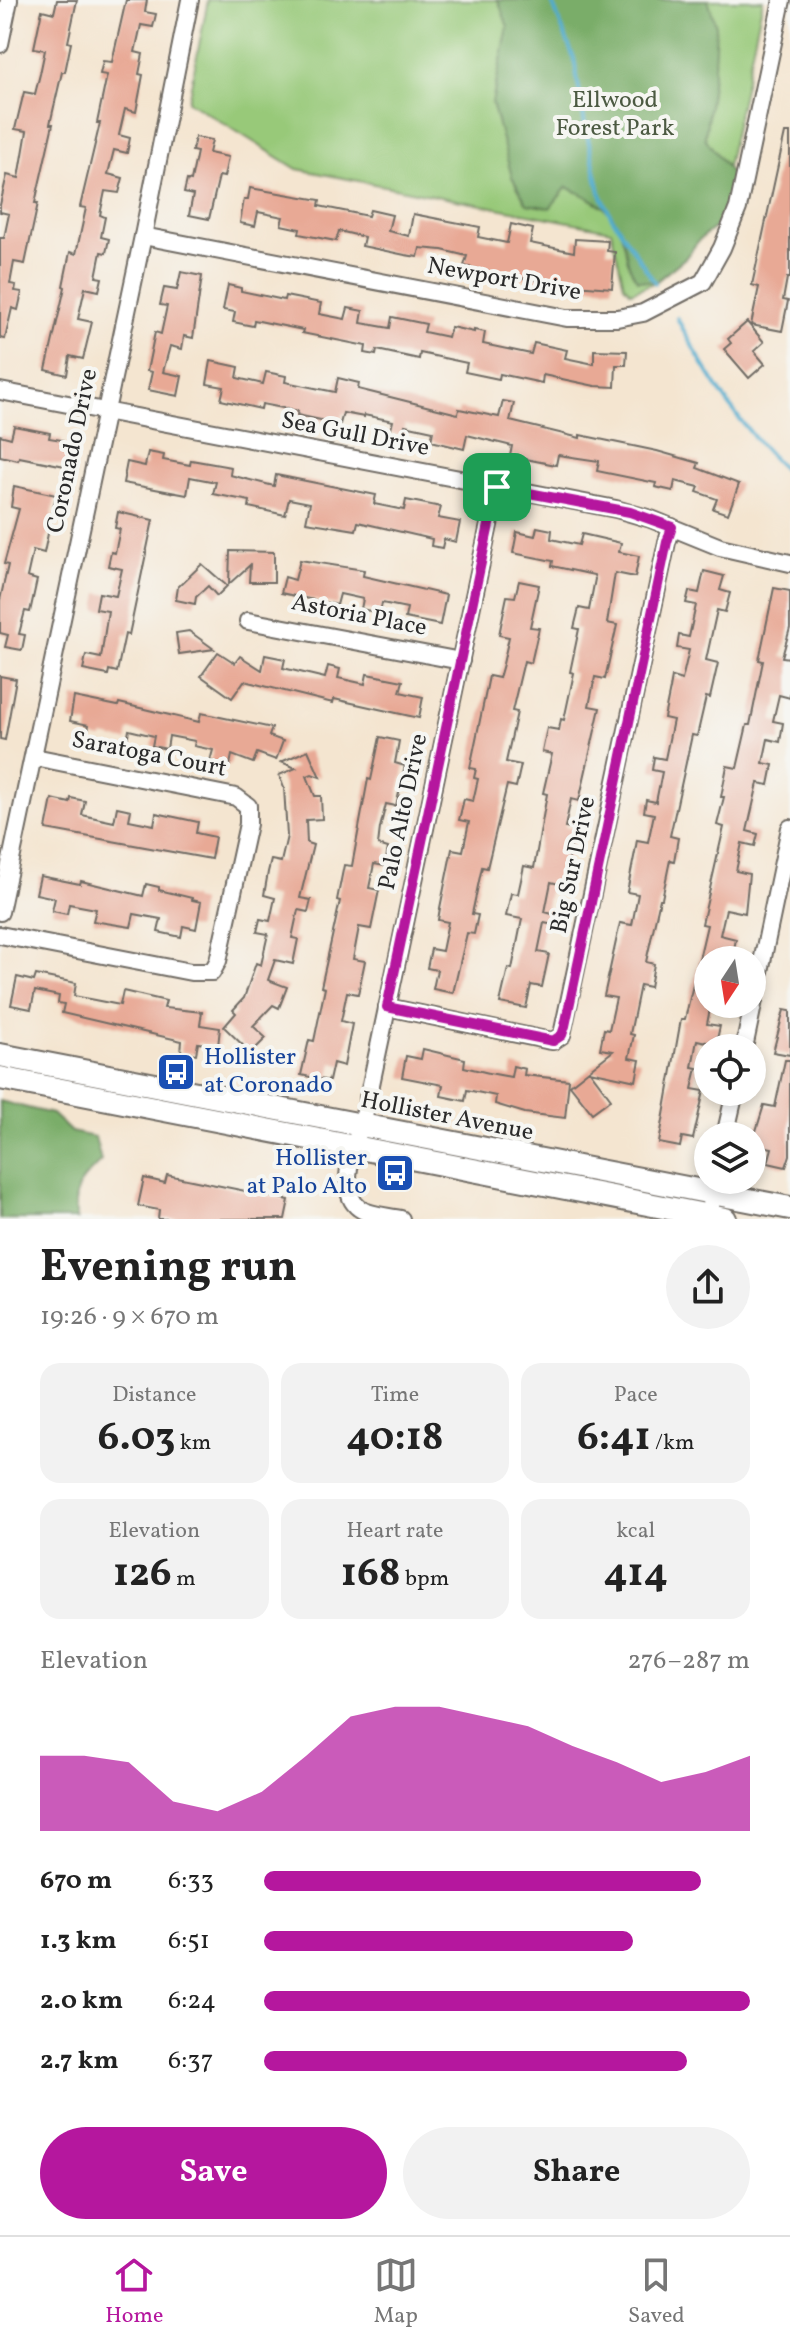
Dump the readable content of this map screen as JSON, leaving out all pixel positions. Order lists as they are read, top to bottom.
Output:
{
  "streets": {
    "main road": ["Hollister Avenue"],
    "street": [
      "Newport Drive",
      "Sea Gull Drive",
      "Coronado Drive",
      "Astoria Place",
      "Saratoga Court",
      "Palo Alto Drive",
      "Big Sur Drive"
    ]
  },
  "crossings": [
    ["Newport Drive", "Coronado Drive"],
    ["Sea Gull Drive", "Coronado Drive"],
    ["Sea Gull Drive", "Palo Alto Drive"],
    ["Sea Gull Drive", "Big Sur Drive"],
    ["Coronado Drive", "Saratoga Court"],
    ["Astoria Place", "Palo Alto Drive"],
    ["Palo Alto Drive", "Big Sur Drive"],
    ["Palo Alto Drive", "Hollister Avenue"]
  ],
  "parks": ["Ellwood Forest Park"],
  "places": {
    "bus stop": ["Hollister at Coronado", "Hollister at Palo Alto"]
  },
  "north": "bottom",
  "page": {
    "heading": ["Evening run", "19:26 · 9 × 670 m"],
    "stats": [
      ["Distance", "6.03 km"],
      ["Time", "40:18"],
      ["Pace", "6:41 /km"],
      ["Elevation", "126 m"],
      ["Heart rate", "168 bpm"],
      ["kcal", "414"]
    ],
    "chart": ["Elevation", "276–287 m"],
    "list": [
      {
        "name": "670 m",
        "note": "6:33"
      },
      {
        "name": "1.3 km",
        "note": "6:51"
      },
      {
        "name": "2.0 km",
        "note": "6:24"
      },
      {
        "name": "2.7 km",
        "note": "6:37"
      }
    ],
    "buttons": ["Save", "Share"],
    "tabs": ["Home", "Map", "Saved"]
  }
}
